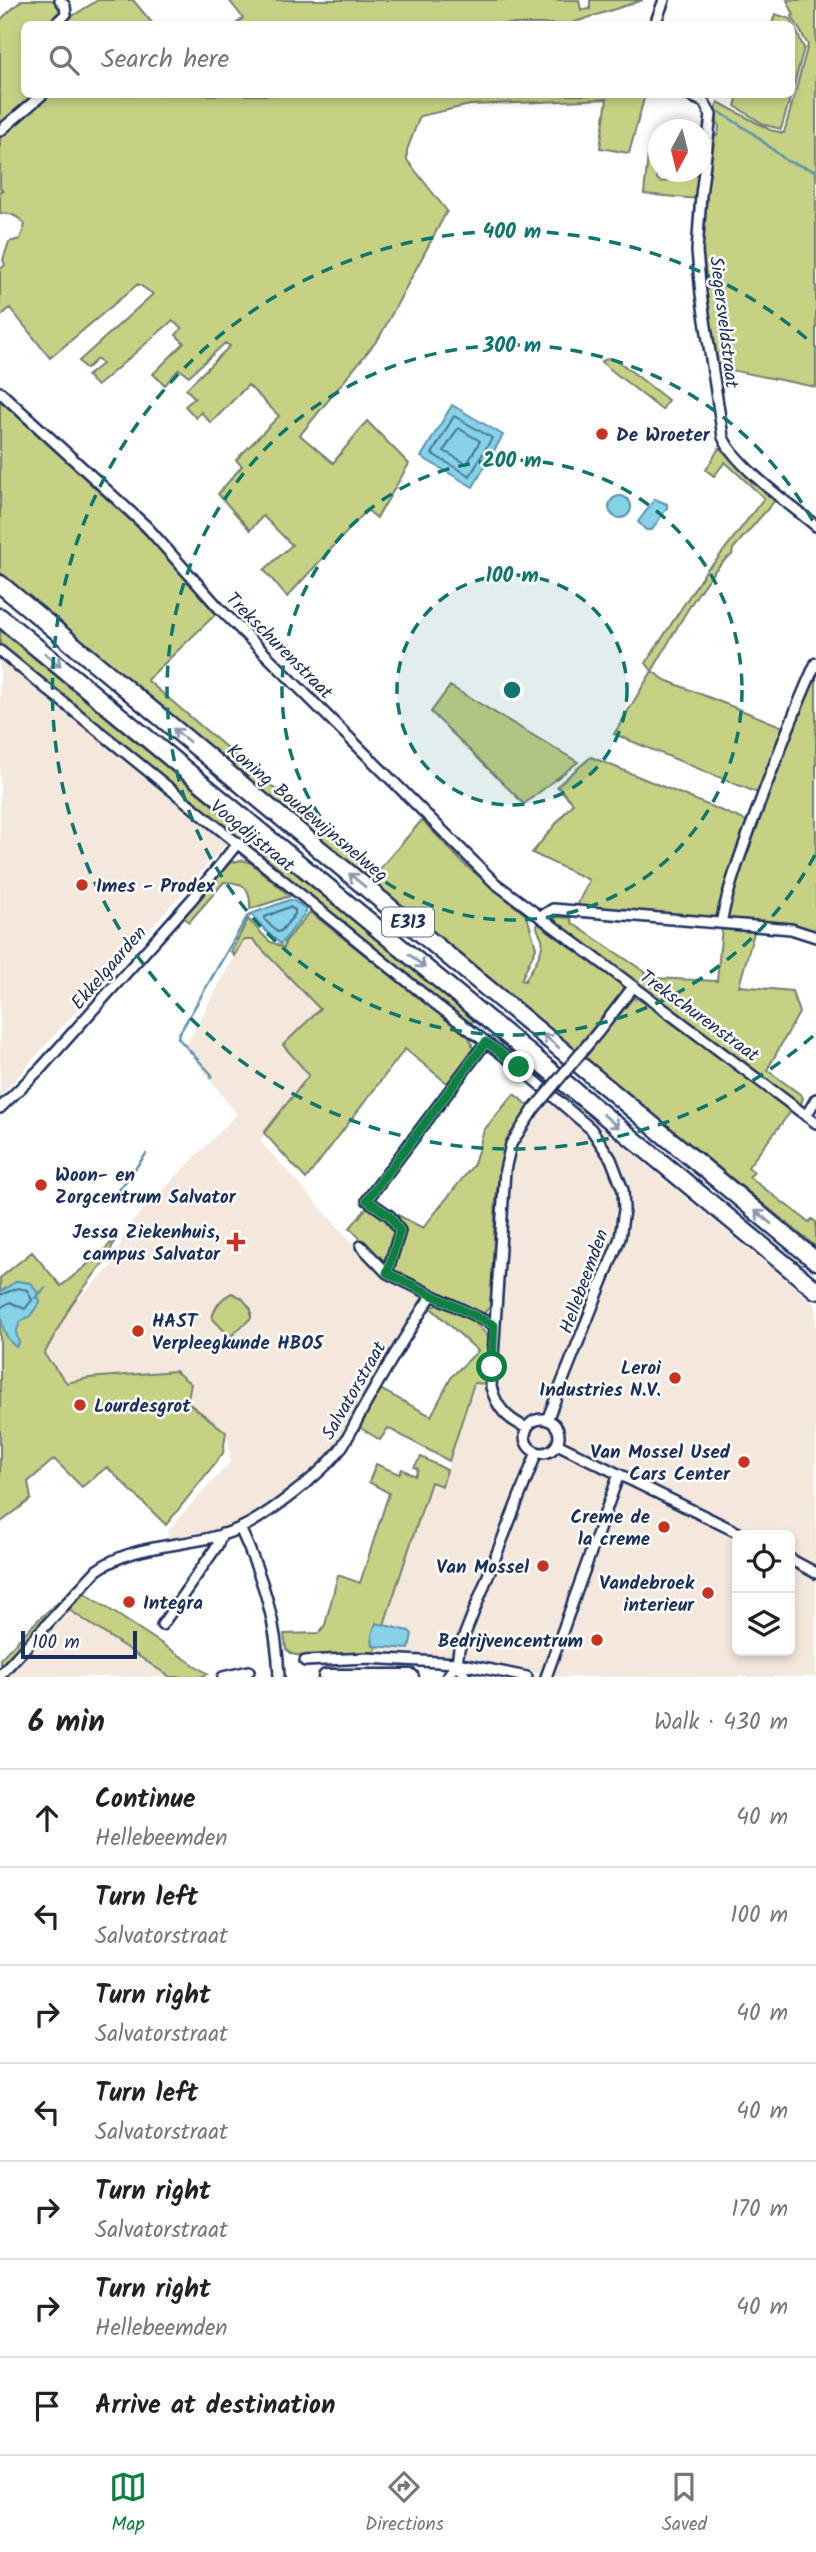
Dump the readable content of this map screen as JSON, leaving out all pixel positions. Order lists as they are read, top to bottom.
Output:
{
  "streets": {
    "highway": ["Koning Boudewijnsnelweg", "E313"],
    "street": [
      "Siegersveldstraat",
      "Trekschurenstraat",
      "Voogdijstraat",
      "Ekkelgaarden",
      "Hellebeemden",
      "Salvatorstraat"
    ]
  },
  "crossings": [
    ["Voogdijstraat", "Ekkelgaarden"],
    ["Voogdijstraat", "Hellebeemden"]
  ],
  "places": {
    "other": [
      "De Wroeter",
      "Imes - Prodex",
      "Woon- en Zorgcentrum Salvator",
      "HAST Verpleegkunde HBO5",
      "Leroi Industries N.V.",
      "Lourdesgrot",
      "Van Mossel Used Cars Center",
      "Creme de la creme",
      "Van Mossel",
      "Vandebroek interieur",
      "Integra",
      "Bedrijvencentrum"
    ],
    "health": ["Jessa Ziekenhuis, campus Salvator"]
  },
  "scale_bar": "100 m",
  "north": "bottom",
  "page": {
    "search": "Search here",
    "scale": "100 m",
    "heading": ["6 min", "Walk · 430 m"],
    "list": [
      ["Continue", "Hellebeemden", "40 m"],
      ["Turn left", "Salvatorstraat", "100 m"],
      ["Turn right", "Salvatorstraat", "40 m"],
      ["Turn left", "Salvatorstraat", "40 m"],
      ["Turn right", "Salvatorstraat", "170 m"],
      ["Turn right", "Hellebeemden", "40 m"],
      "Arrive at destination"
    ],
    "nav": ["Map", "Directions", "Saved"]
  },
  "rings": [
    "400 m",
    "300 m",
    "200 m",
    "100 m"
  ]
}
